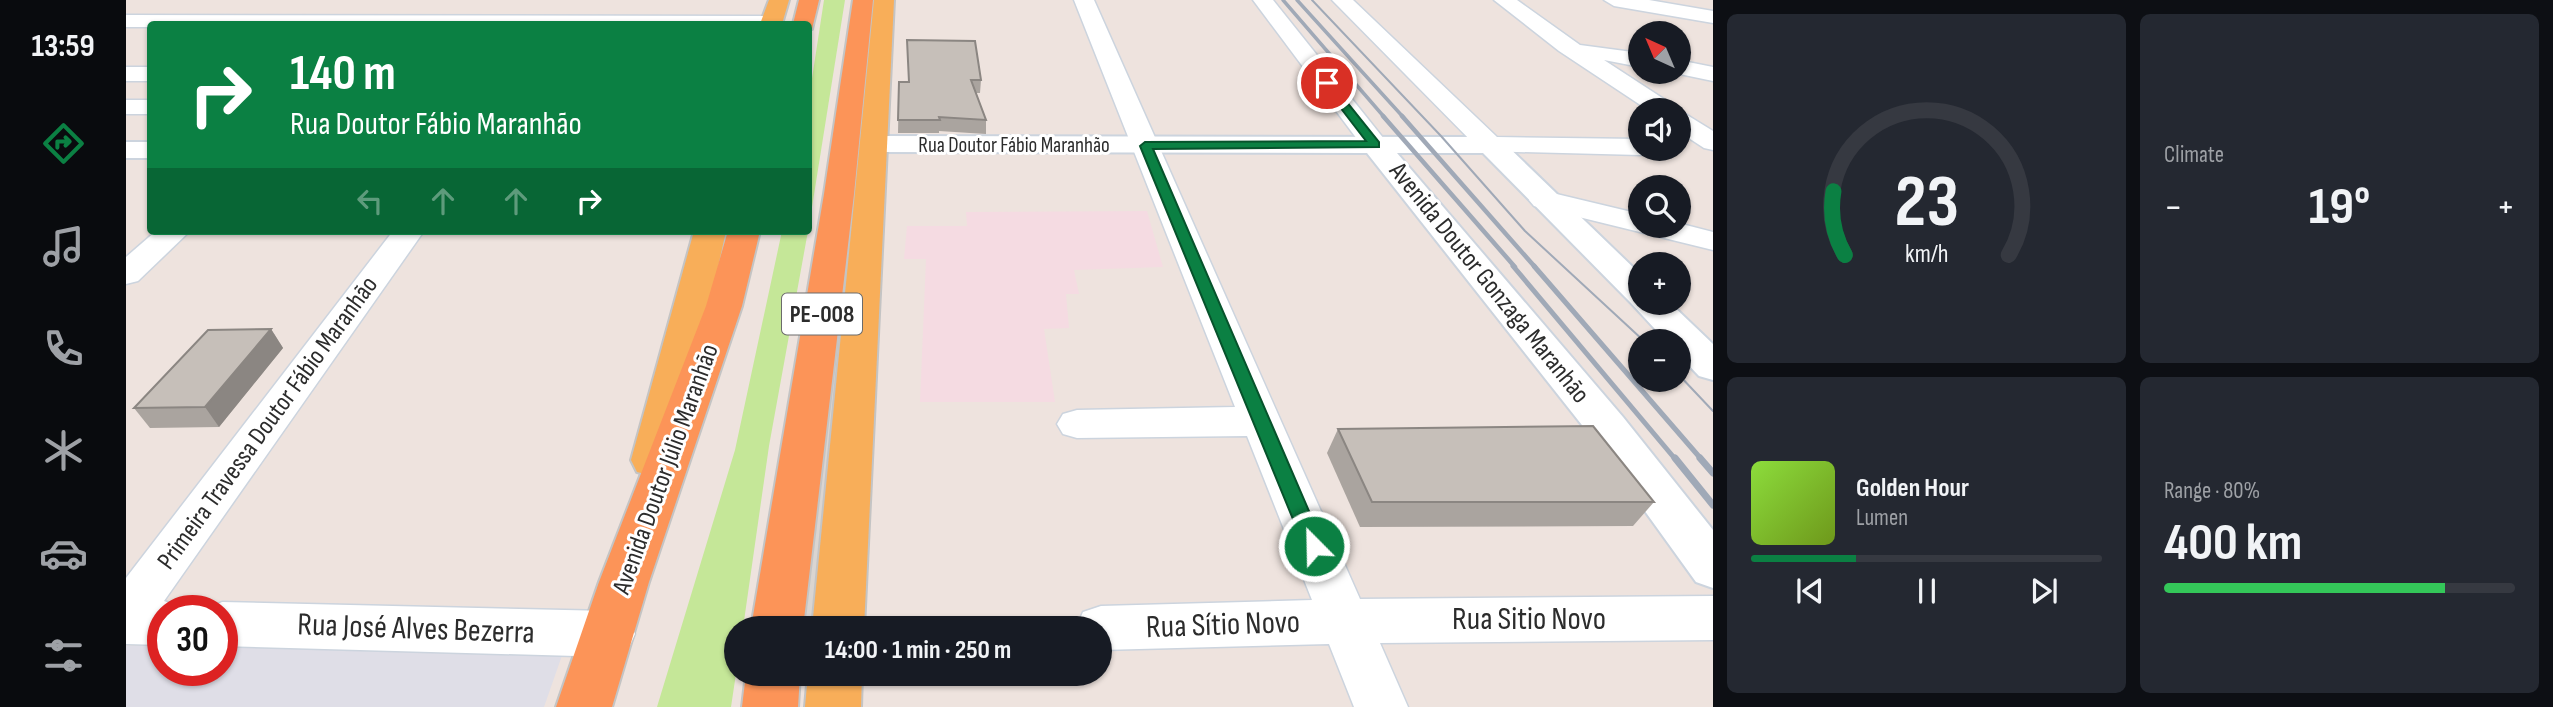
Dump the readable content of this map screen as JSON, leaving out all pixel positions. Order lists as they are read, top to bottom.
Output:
{
  "streets": {
    "highway": ["PE-008", "Avenida Doutor Júlio Maranhão"],
    "street": [
      "Rua Doutor Fábio Maranhão",
      "Avenida Doutor Gonzaga Maranhão",
      "Primeira Travessa Doutor Fábio Maranhão",
      "Rua Sitio Novo",
      "Rua Sítio Novo",
      "Rua José Alves Bezerra"
    ]
  },
  "crossings": [
    ["Rua Doutor Fábio Maranhão", "Avenida Doutor Gonzaga Maranhão"],
    ["Avenida Doutor Júlio Maranhão", "Rua José Alves Bezerra"],
    ["Rua Sitio Novo", "Rua Sítio Novo"]
  ],
  "north": "top left",
  "page": {
    "tabs": "13:59",
    "tile": [
      "Climate",
      ["Range · 80%", "400 km"]
    ],
    "map_buttons": ["+", "−"],
    "turn": ["140 m", "Rua Doutor Fábio Maranhão"],
    "heat": ["−", "19°", "+"],
    "song": ["Golden Hour", "Lumen"],
    "limit": "30",
    "trip": "14:00 · 1 min · 250 m",
    "gauge": ["23", "km/h"]
  }
}
